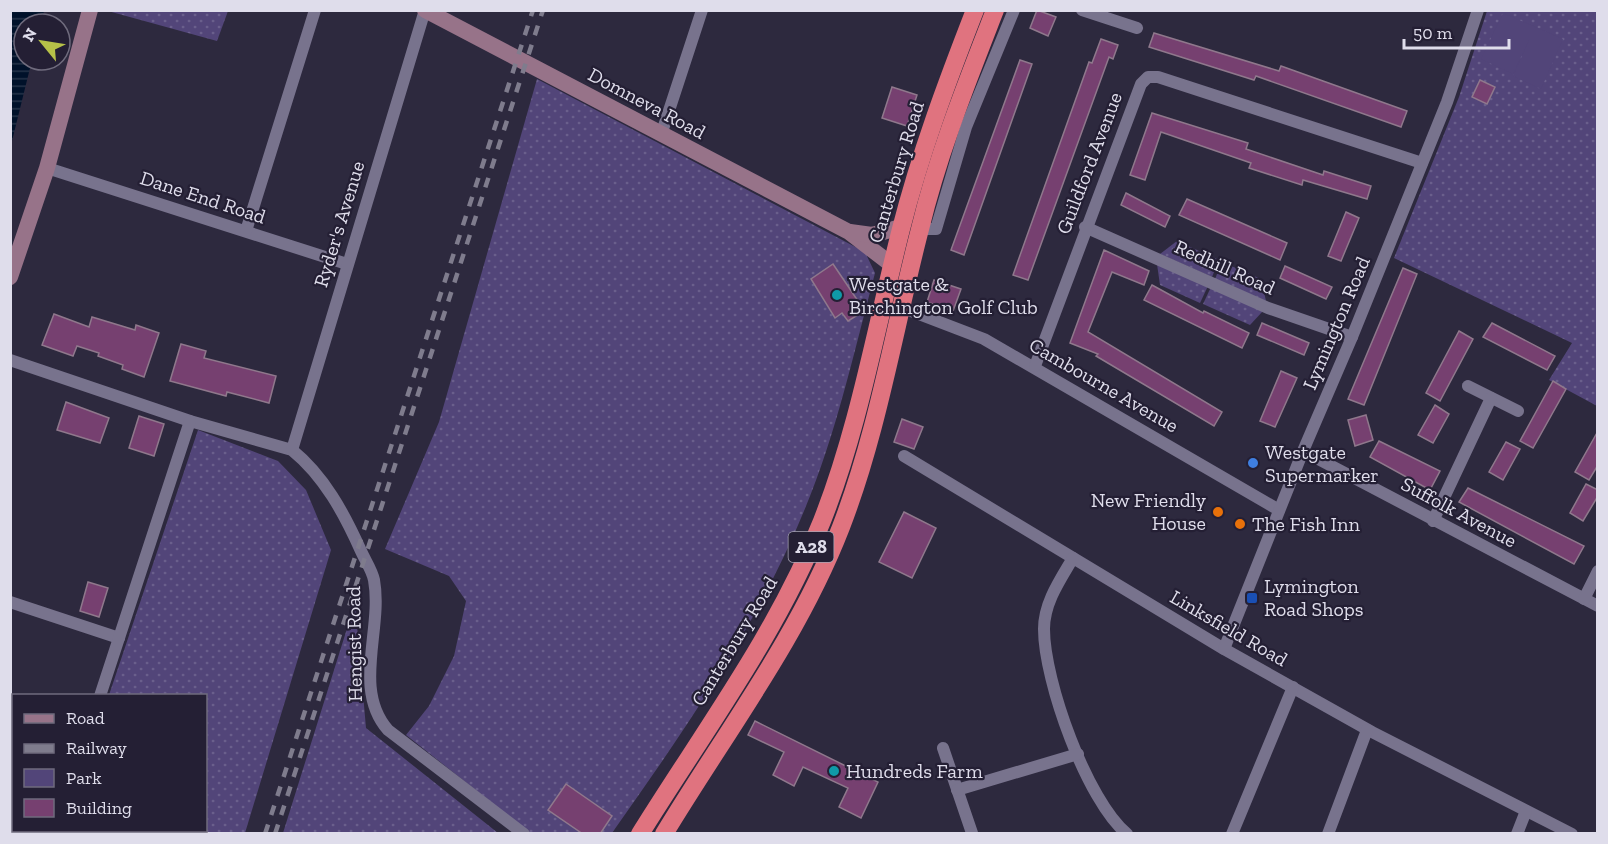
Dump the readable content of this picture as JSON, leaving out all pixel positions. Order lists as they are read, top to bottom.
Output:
{
  "streets": {
    "highway": ["Canterbury Road", "A28"],
    "street": [
      "Domneva Road",
      "Guildford Avenue",
      "Dane End Road",
      "Ryder's Avenue",
      "Redhill Road",
      "Lymington Road",
      "Cambourne Avenue",
      "Suffolk Avenue",
      "Linksfield Road",
      "Hengist Road"
    ]
  },
  "crossings": [
    ["Domneva Road", "Canterbury Road"],
    ["Domneva Road", "Ryder's Avenue"],
    ["Guildford Avenue", "Redhill Road"],
    ["Guildford Avenue", "Lymington Road"],
    ["Guildford Avenue", "Cambourne Avenue"],
    ["Canterbury Road", "Cambourne Avenue"],
    ["Dane End Road", "Ryder's Avenue"],
    ["Ryder's Avenue", "Hengist Road"],
    ["Redhill Road", "Lymington Road"],
    ["Lymington Road", "Cambourne Avenue"],
    ["Lymington Road", "Suffolk Avenue"],
    ["Lymington Road", "Linksfield Road"]
  ],
  "places": {
    "other": [
      "Westgate & Birchington Golf Club",
      "Westgate Supermarker",
      "New Friendly House",
      "The Fish Inn",
      "Hundreds Farm"
    ],
    "transit": ["Lymington Road Shops"]
  },
  "legend": [
    "Road",
    "Railway",
    "Park",
    "Building"
  ],
  "scale_bar": "50 m",
  "north": "top left"
}
